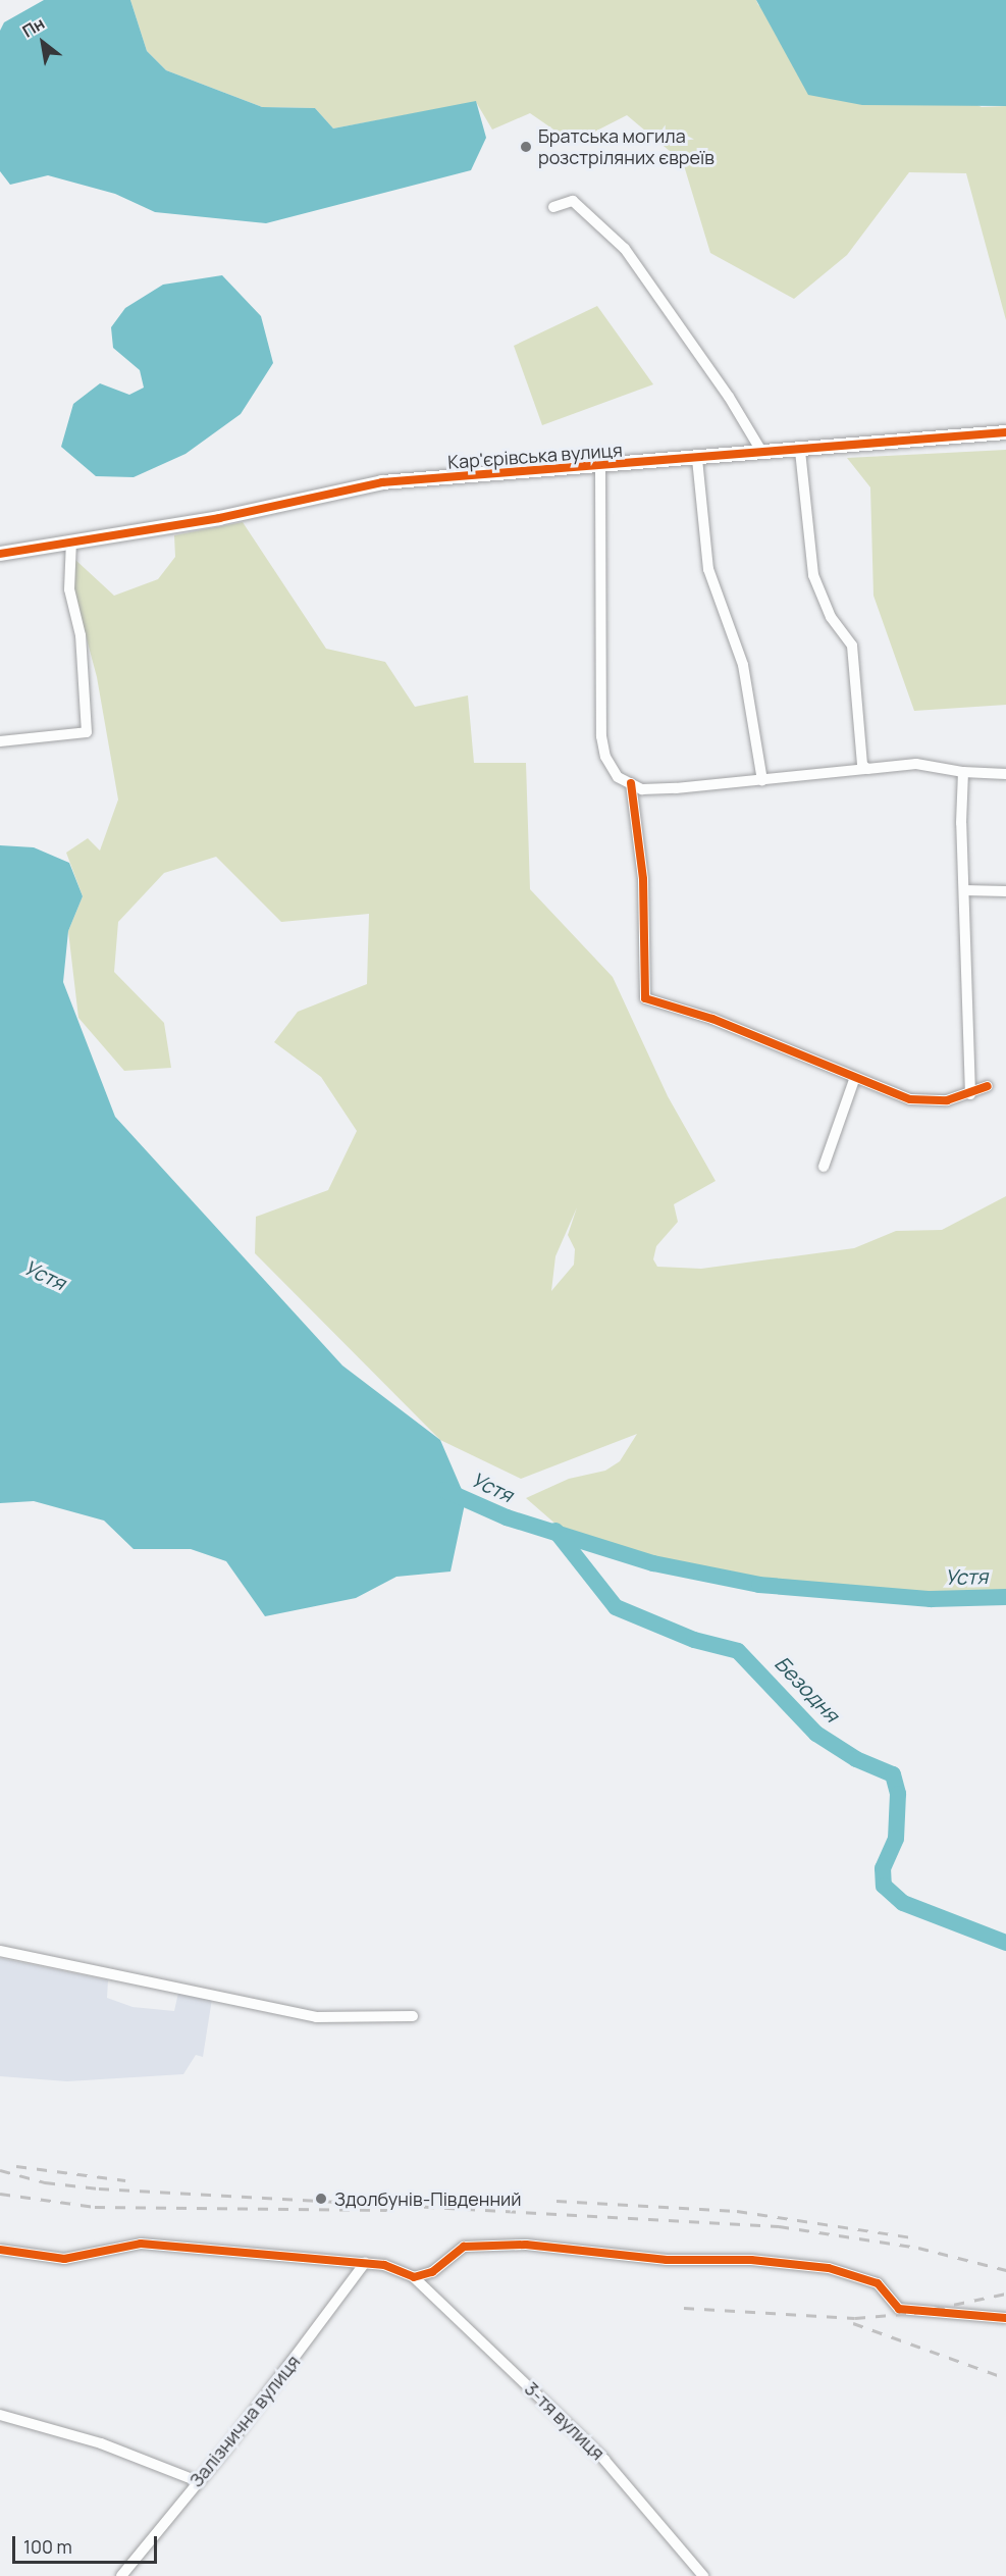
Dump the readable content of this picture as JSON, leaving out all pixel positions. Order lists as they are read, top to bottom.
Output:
{
  "streets": {
    "street": ["Кар'єрівська вулиця", "Залізнична вулиця", "3-тя вулиця"]
  },
  "water": ["Устя", "Безодня"],
  "places": ["Братська могила розстріляних євреїв", "Здолбунів-Південний"],
  "scale_bar": "100 m",
  "north": "top left"
}
